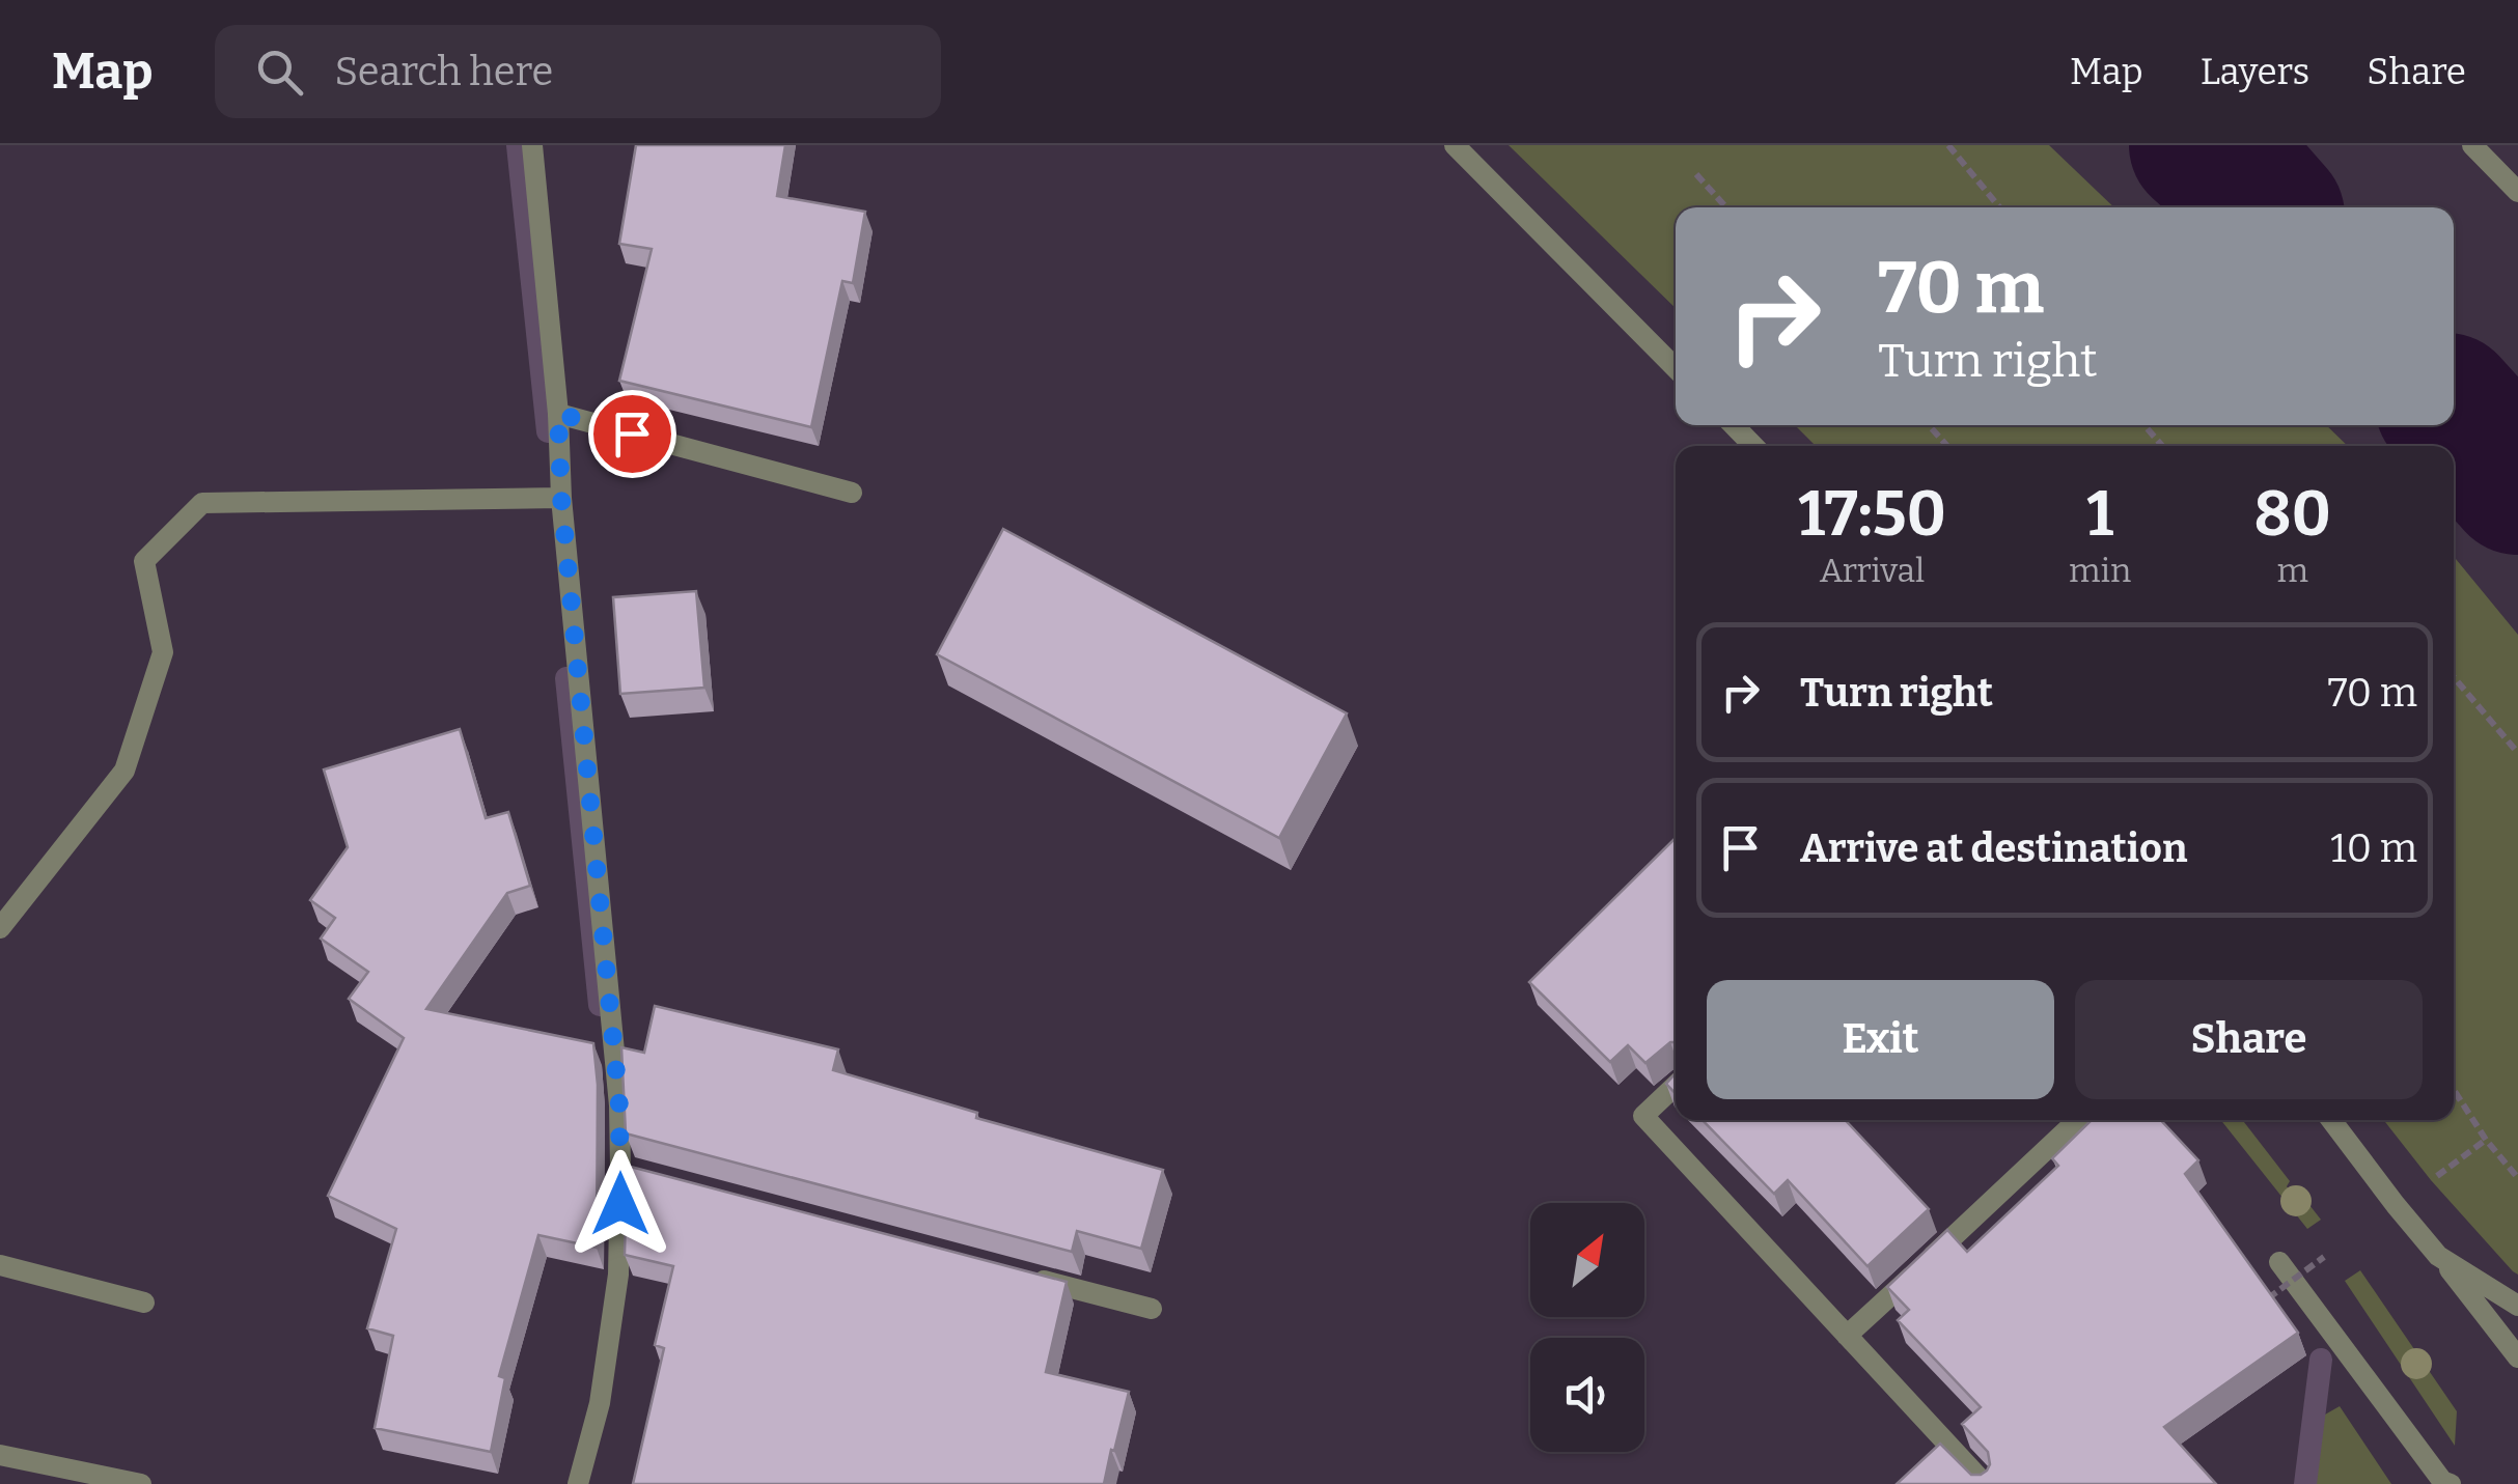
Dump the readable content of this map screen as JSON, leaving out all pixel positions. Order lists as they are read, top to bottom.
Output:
{
  "north": "top right",
  "page": {
    "header": "Map",
    "search": "Search here",
    "nav": ["Map", "Layers", "Share"],
    "turn": ["70 m", "Turn right"],
    "eta": [
      "17:50",
      "Arrival",
      "1",
      "min",
      "80",
      "m"
    ],
    "list": [
      {
        "name": "Turn right",
        "value": "70 m"
      },
      {
        "name": "Arrive at destination",
        "value": "10 m"
      }
    ],
    "buttons": ["Exit", "Share"]
  }
}
